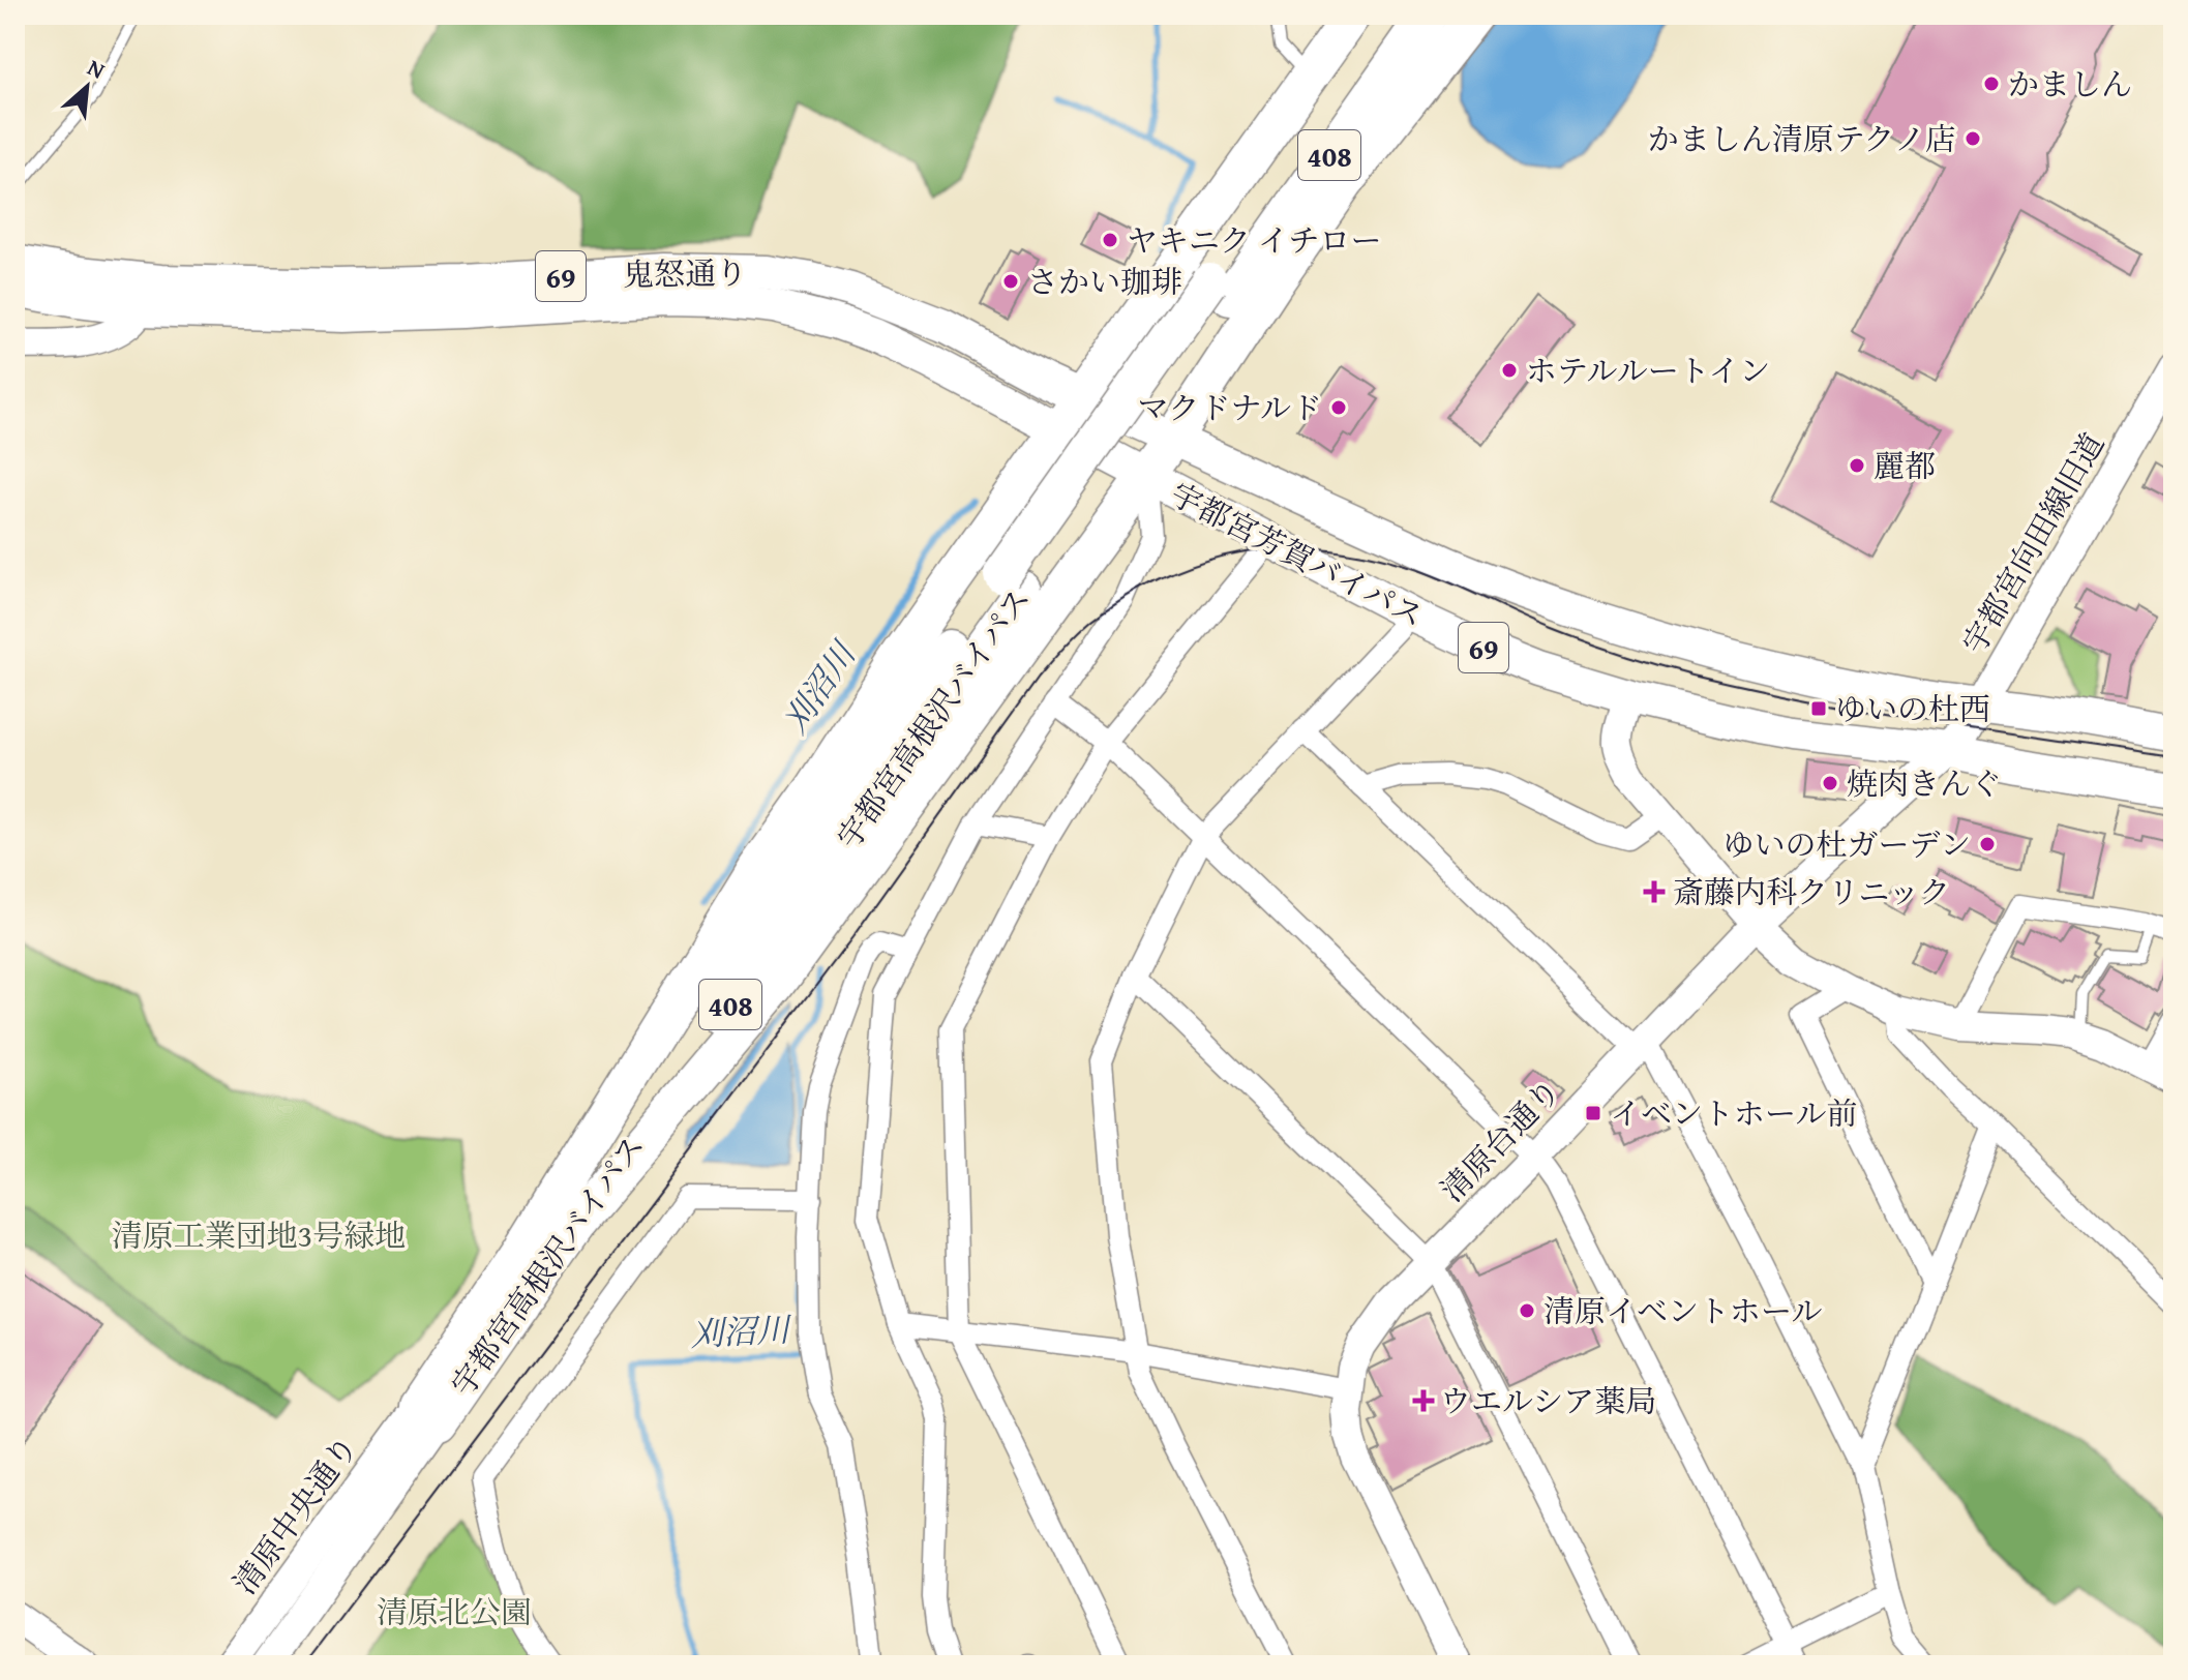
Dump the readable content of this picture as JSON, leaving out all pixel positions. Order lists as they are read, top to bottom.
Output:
{
  "streets": {
    "highway": ["408", "宇都宮高根沢バイパス"],
    "main road": ["鬼怒通り", "69", "宇都宮芳賀バイパス"],
    "street": ["宇都宮向田線旧道", "清原台通り", "清原中央通り"]
  },
  "crossings": [
    ["408", "鬼怒通り"],
    ["408", "宇都宮芳賀バイパス"],
    ["408", "宇都宮高根沢バイパス"],
    ["鬼怒通り", "宇都宮芳賀バイパス"],
    ["宇都宮向田線旧道", "宇都宮芳賀バイパス"],
    ["宇都宮向田線旧道", "清原台通り"],
    ["宇都宮芳賀バイパス", "清原台通り"],
    ["宇都宮高根沢バイパス", "清原中央通り"]
  ],
  "water": ["刈沼川"],
  "parks": ["清原工業団地3号緑地", "清原北公園"],
  "places": {
    "other": [
      "かましん",
      "かましん清原テクノ店",
      "ヤキニク イチロー",
      "さかい珈琲",
      "ホテルルートイン",
      "マクドナルド",
      "麗都",
      "焼肉きんぐ",
      "ゆいの杜ガーデン",
      "清原イベントホール"
    ],
    "transit": ["ゆいの杜西", "イベントホール前"],
    "health": ["斎藤内科クリニック", "ウエルシア薬局"]
  },
  "north": "top right"
}
